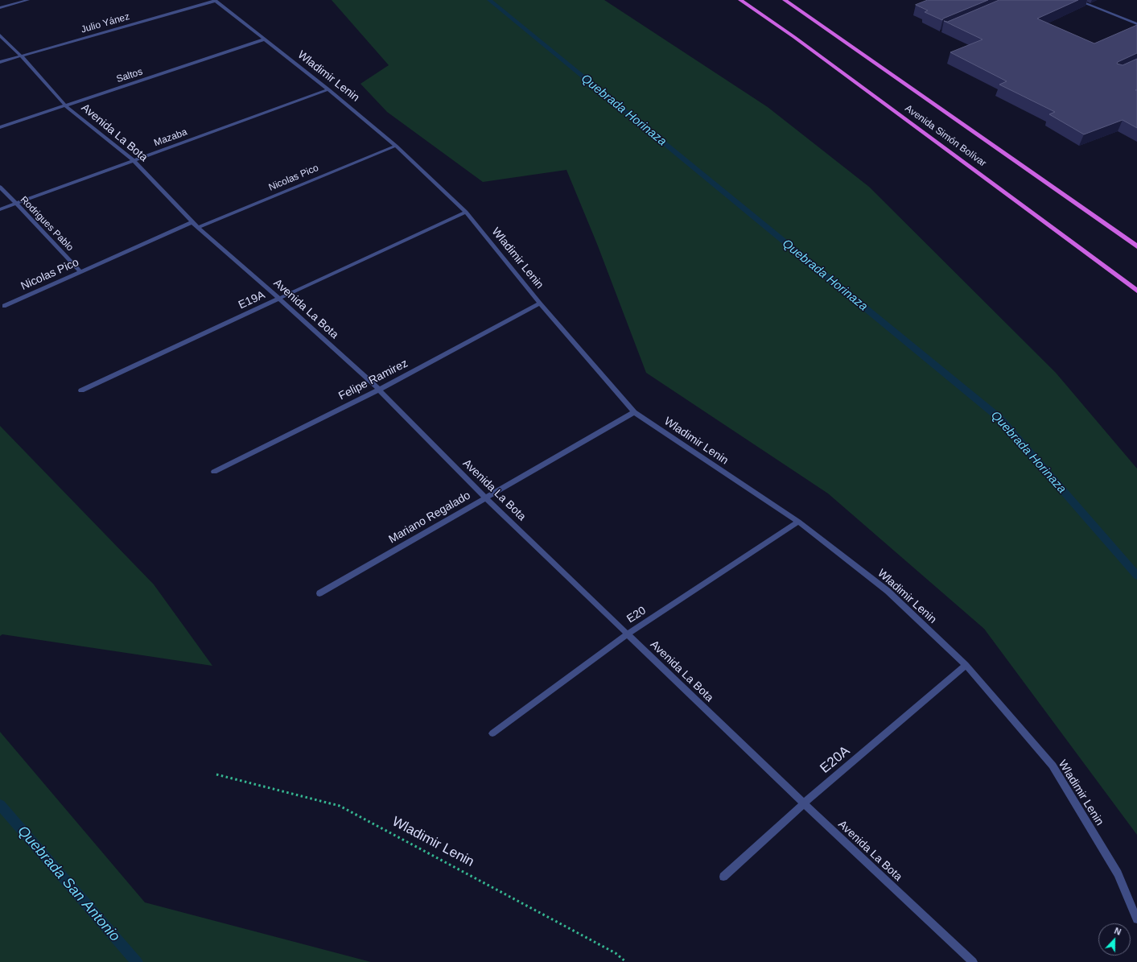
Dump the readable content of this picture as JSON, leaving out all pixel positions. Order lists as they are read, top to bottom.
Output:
{
  "streets": {
    "highway": ["Avenida Simón Bolívar"],
    "street": [
      "Julio Yánez",
      "Saltos",
      "Wladimir Lenin",
      "Avenida La Bota",
      "Mazaba",
      "Nicolas Pico",
      "Rodrigues Pablo",
      "E19A",
      "Felipe Ramirez",
      "Mariano Regalado",
      "E20",
      "E20A"
    ]
  },
  "crossings": [
    ["Julio Yánez", "Wladimir Lenin"],
    ["Julio Yánez", "Avenida La Bota"],
    ["Saltos", "Wladimir Lenin"],
    ["Saltos", "Avenida La Bota"],
    ["Wladimir Lenin", "Mazaba"],
    ["Wladimir Lenin", "Nicolas Pico"],
    ["Wladimir Lenin", "E19A"],
    ["Wladimir Lenin", "Felipe Ramirez"],
    ["Wladimir Lenin", "Mariano Regalado"],
    ["Wladimir Lenin", "E20"],
    ["Wladimir Lenin", "E20A"],
    ["Avenida La Bota", "Mazaba"],
    ["Avenida La Bota", "Nicolas Pico"],
    ["Avenida La Bota", "E19A"],
    ["Avenida La Bota", "Felipe Ramirez"],
    ["Avenida La Bota", "Mariano Regalado"],
    ["Avenida La Bota", "E20"],
    ["Avenida La Bota", "E20A"],
    ["Mazaba", "Rodrigues Pablo"],
    ["Nicolas Pico", "Rodrigues Pablo"]
  ],
  "water": ["Quebrada Horinaza", "Quebrada San Antonio"],
  "north": "top"
}
